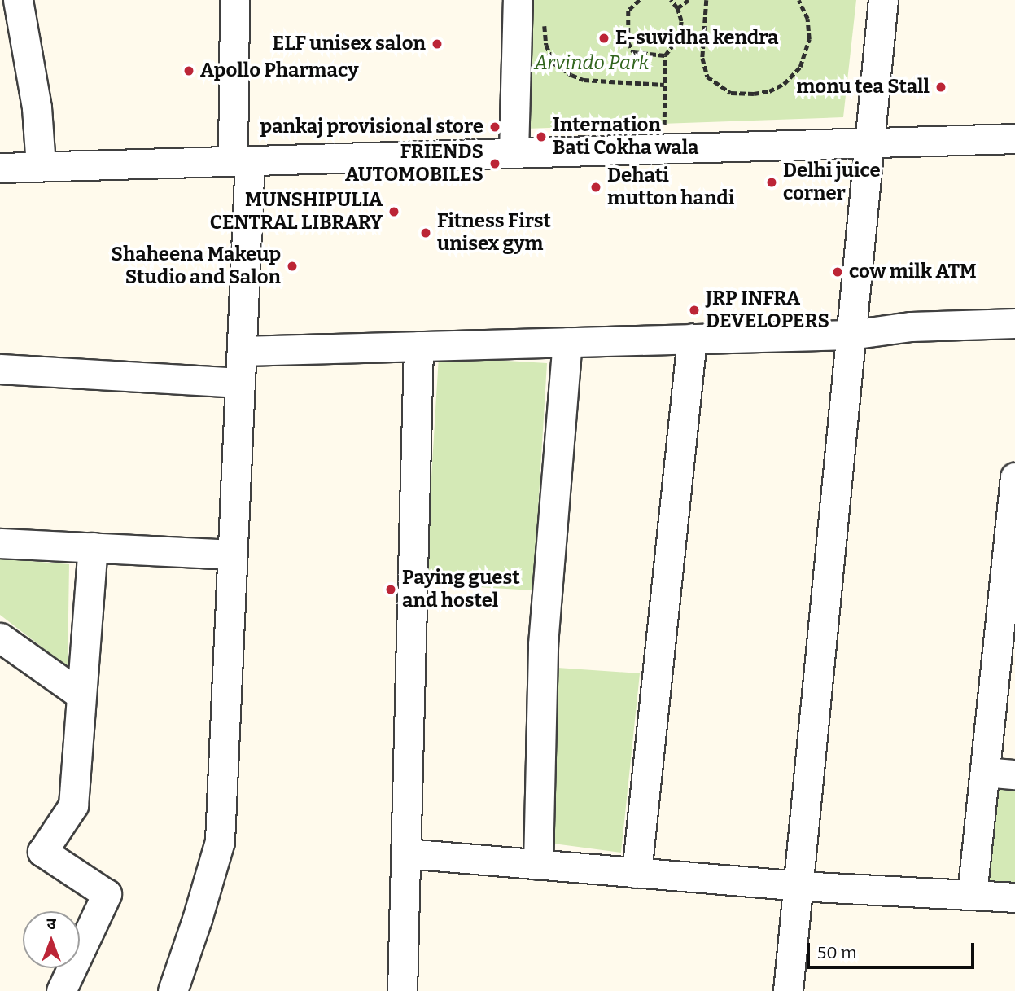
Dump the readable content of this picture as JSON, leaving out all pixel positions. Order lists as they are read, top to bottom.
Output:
{
  "parks": ["Arvindo Park"],
  "places": [
    "E-suvidha kendra",
    "ELF unisex salon",
    "Apollo Pharmacy",
    "monu tea Stall",
    "pankaj provisional store",
    "Internation Bati Cokha wala",
    "FRIENDS AUTOMOBILES",
    "Delhi juice corner",
    "Dehati mutton handi",
    "MUNSHIPULIA CENTRAL LIBRARY",
    "Fitness First unisex gym",
    "Shaheena Makeup Studio and Salon",
    "cow milk ATM",
    "JRP INFRA DEVELOPERS",
    "Paying guest and hostel"
  ],
  "scale_bar": "50 m",
  "north": "top"
}
